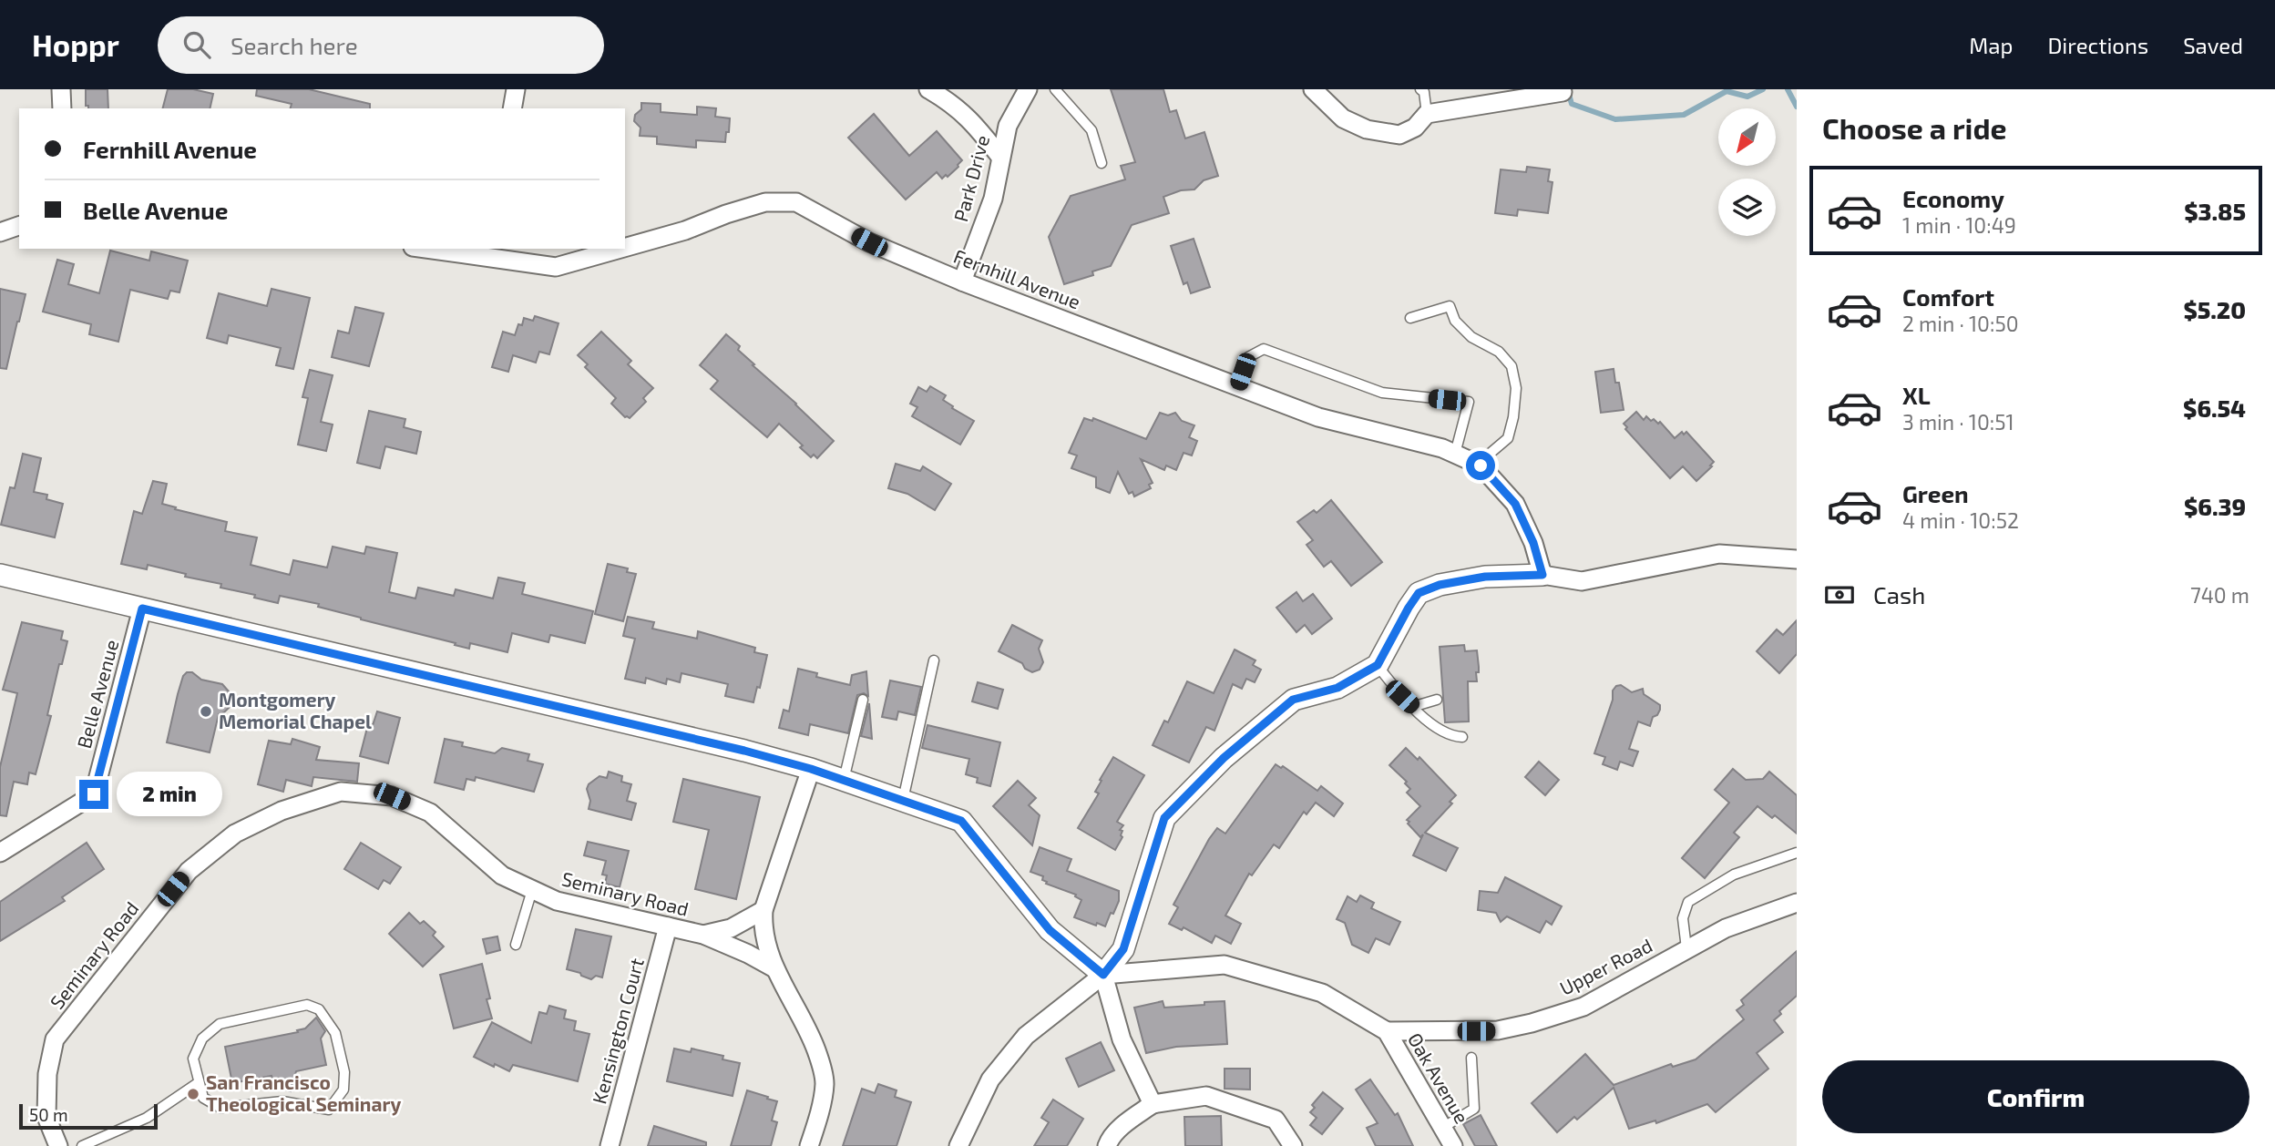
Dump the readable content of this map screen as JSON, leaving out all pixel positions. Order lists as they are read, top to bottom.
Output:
{
  "streets": {
    "street": [
      "Park Drive",
      "Fernhill Avenue",
      "Belle Avenue",
      "Seminary Road",
      "Upper Road",
      "Kensington Court",
      "Oak Avenue"
    ]
  },
  "crossings": [
    ["Park Drive", "Fernhill Avenue"],
    ["Seminary Road", "Kensington Court"],
    ["Upper Road", "Oak Avenue"]
  ],
  "places": ["Montgomery Memorial Chapel", "San Francisco Theological Seminary"],
  "scale_bar": "50 m",
  "north": "bottom left",
  "page": {
    "header": "Hoppr",
    "search": "Search here",
    "nav": ["Map", "Directions", "Saved"],
    "heading": "Choose a ride",
    "banner": ["Fernhill Avenue", "Belle Avenue"],
    "list": [
      {
        "name": "Economy",
        "note": "1 min · 10:49",
        "value": "$3.85"
      },
      {
        "name": "Comfort",
        "note": "2 min · 10:50",
        "value": "$5.20"
      },
      {
        "name": "XL",
        "note": "3 min · 10:51",
        "value": "$6.54"
      },
      {
        "name": "Green",
        "note": "4 min · 10:52",
        "value": "$6.39"
      }
    ],
    "pay": ["Cash", "740 m"],
    "bubble": "2 min",
    "buttons": "Confirm",
    "scale": "50 m"
  }
}
